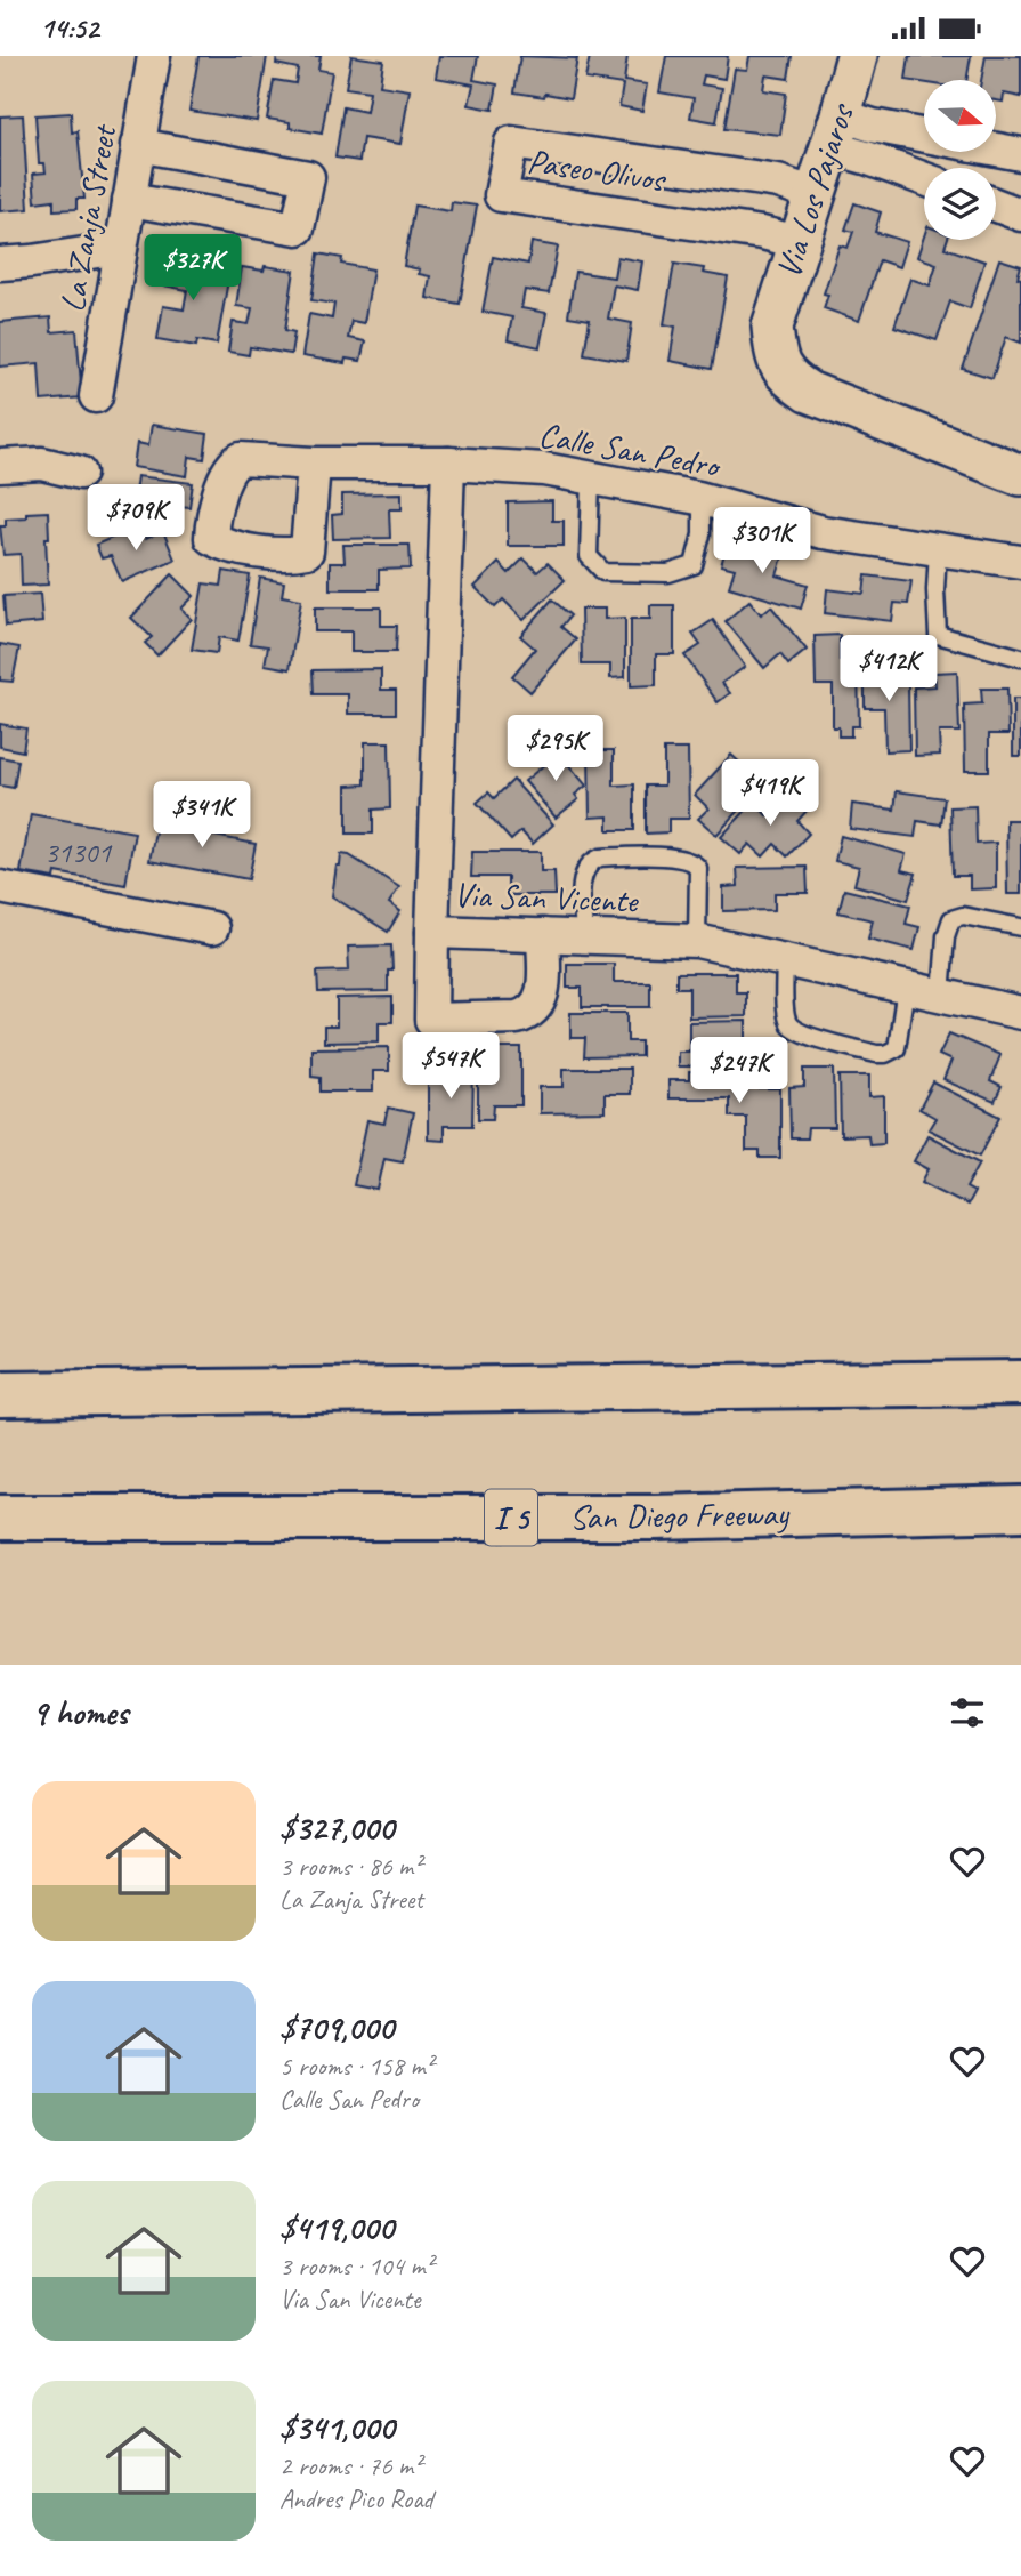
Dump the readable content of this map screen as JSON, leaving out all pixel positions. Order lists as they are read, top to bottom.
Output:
{
  "streets": {
    "highway": ["San Diego Freeway", "I 5"],
    "street": [
      "Paseo Olivos",
      "Via Los Pajaros",
      "La Zanja Street",
      "Calle San Pedro",
      "Via San Vicente"
    ]
  },
  "crossings": [
    ["Paseo Olivos", "Via Los Pajaros"],
    ["Calle San Pedro", "Via San Vicente"]
  ],
  "house_numbers": ["31301"],
  "north": "right",
  "page": {
    "status": "14:52",
    "price": [
      "$327K",
      "$709K",
      "$301K",
      "$412K",
      "$295K",
      "$419K",
      "$341K",
      "$547K",
      "$247K"
    ],
    "heading": "9 homes",
    "list": [
      {
        "name": "$327,000",
        "note": "3 rooms · 86 m² · La Zanja Street"
      },
      {
        "name": "$709,000",
        "note": "5 rooms · 158 m² · Calle San Pedro"
      },
      {
        "name": "$419,000",
        "note": "3 rooms · 104 m² · Via San Vicente"
      },
      {
        "name": "$341,000",
        "note": "2 rooms · 76 m² · Andres Pico Road"
      }
    ]
  }
}
